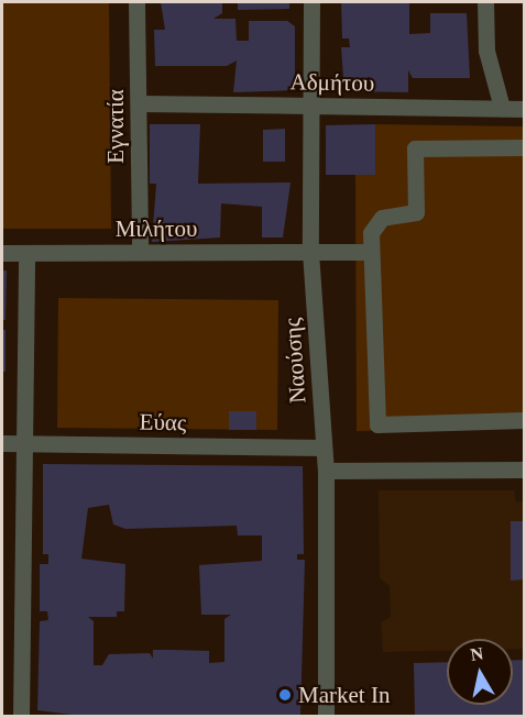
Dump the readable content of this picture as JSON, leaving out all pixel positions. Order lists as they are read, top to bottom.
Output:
{
  "streets": {
    "street": [
      "Αδμήτου",
      "Εγνατία",
      "Μιλήτου",
      "Ναούσης",
      "Εύας"
    ]
  },
  "crossings": [
    ["Αδμήτου", "Εγνατία"],
    ["Αδμήτου", "Ναούσης"],
    ["Εγνατία", "Μιλήτου"],
    ["Μιλήτου", "Ναούσης"],
    ["Ναούσης", "Εύας"]
  ],
  "places": ["Market In"],
  "north": "top"
}
